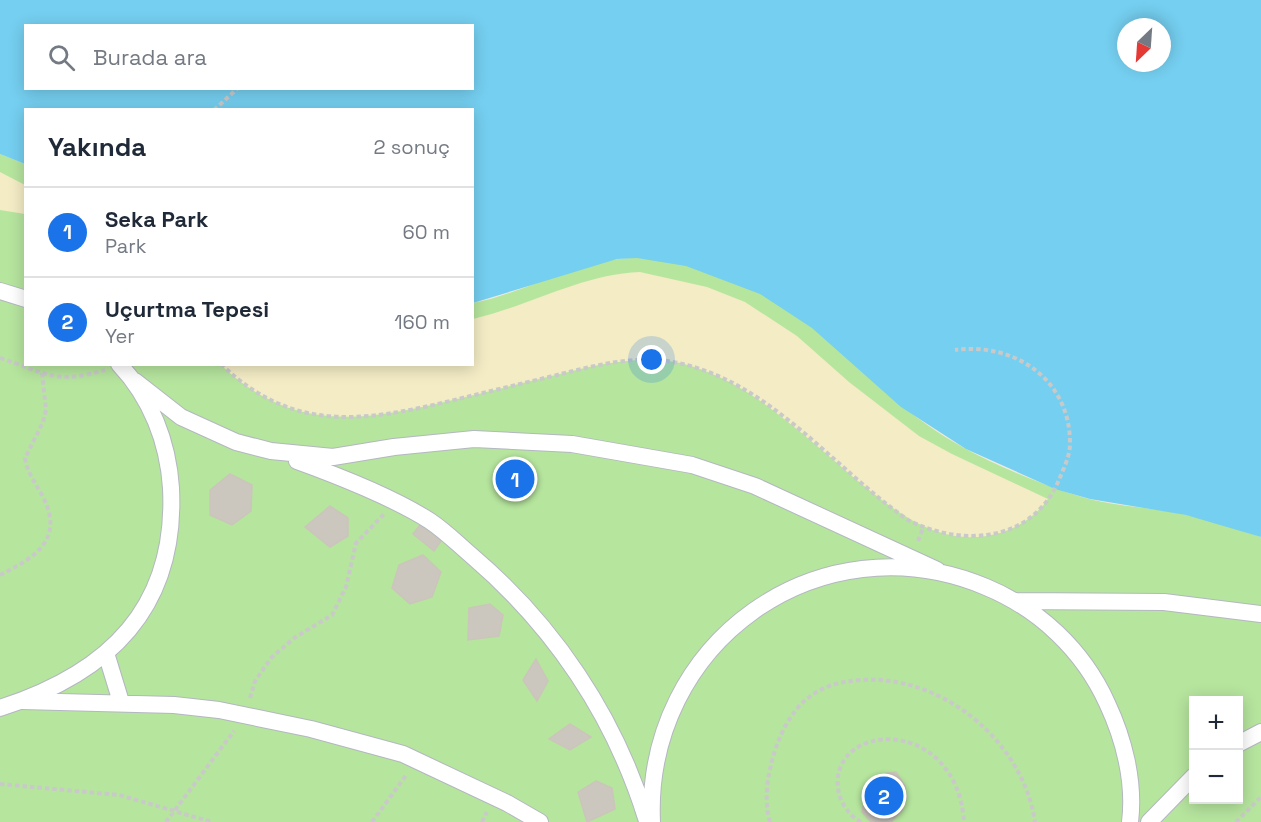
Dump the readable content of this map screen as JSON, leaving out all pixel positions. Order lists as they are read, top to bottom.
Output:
{
  "north": "bottom left",
  "page": {
    "search": "Burada ara",
    "heading": ["Yakında", "2 sonuç"],
    "list": [
      {
        "mark": "1",
        "name": "Seka Park",
        "note": "Park",
        "value": "60 m"
      },
      {
        "mark": "2",
        "name": "Uçurtma Tepesi",
        "note": "Yer",
        "value": "160 m"
      }
    ],
    "pins": ["1", "2"],
    "map_buttons": ["+", "−"]
  }
}
